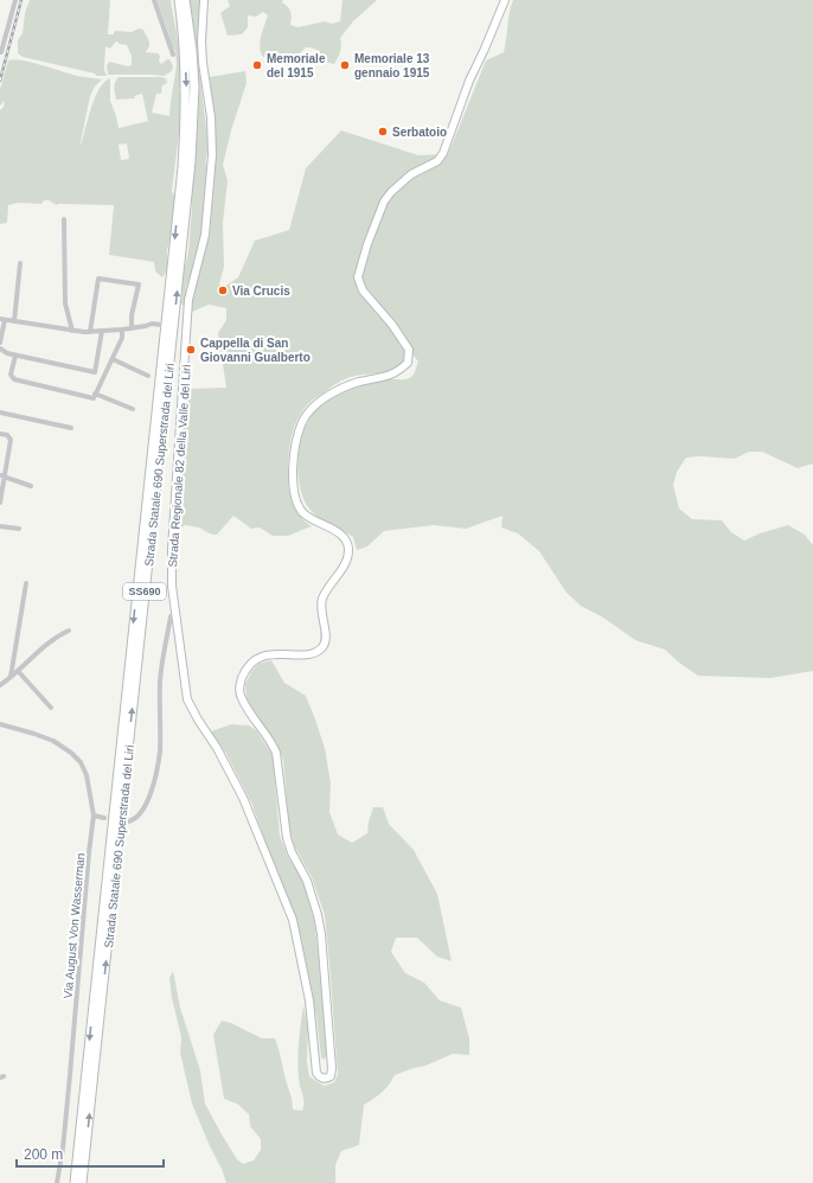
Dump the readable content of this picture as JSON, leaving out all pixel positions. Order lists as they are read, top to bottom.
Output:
{
  "streets": {
    "highway": ["Strada Statale 690 Superstrada del Liri", "SS690"],
    "main road": ["Strada Regionale 82 della Valle del Liri"],
    "street": ["Via August Von Wasserman"]
  },
  "places": [
    "Memoriale del 1915",
    "Memoriale 13 gennaio 1915",
    "Serbatoio",
    "Via Crucis",
    "Cappella di San Giovanni Gualberto"
  ],
  "scale_bar": "200 m"
}
